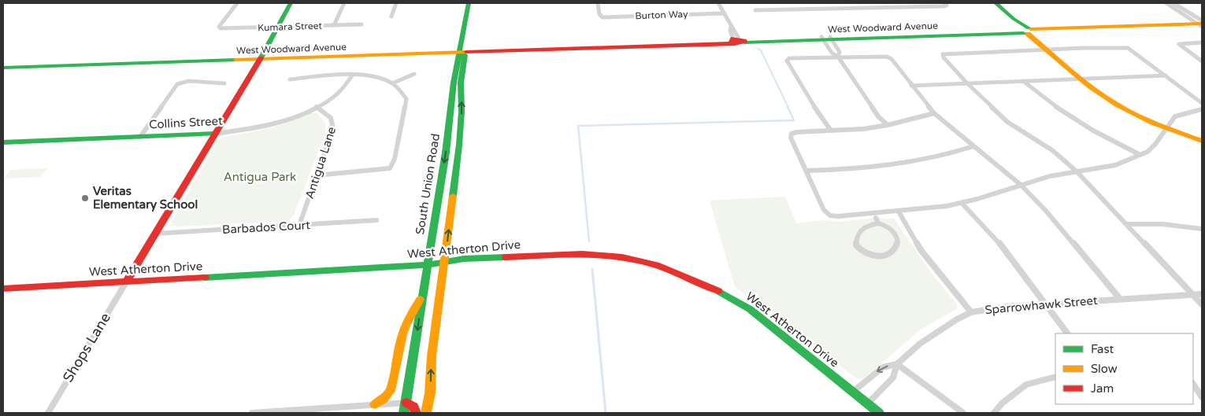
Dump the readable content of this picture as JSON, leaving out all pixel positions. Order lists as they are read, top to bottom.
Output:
{
  "streets": {
    "street": [
      "Burton Way",
      "Kumara Street",
      "West Woodward Avenue",
      "Collins Street",
      "Antigua Lane",
      "South Union Road",
      "Barbados Court",
      "West Atherton Drive",
      "Sparrowhawk Street",
      "Shops Lane"
    ]
  },
  "crossings": [
    ["West Woodward Avenue", "South Union Road"],
    ["Collins Street", "Antigua Lane"],
    ["Antigua Lane", "Barbados Court"],
    ["South Union Road", "West Atherton Drive"],
    ["West Atherton Drive", "Shops Lane"]
  ],
  "parks": ["Antigua Park"],
  "places": ["Veritas Elementary School"],
  "legend": ["Fast", "Slow", "Jam"]
}
